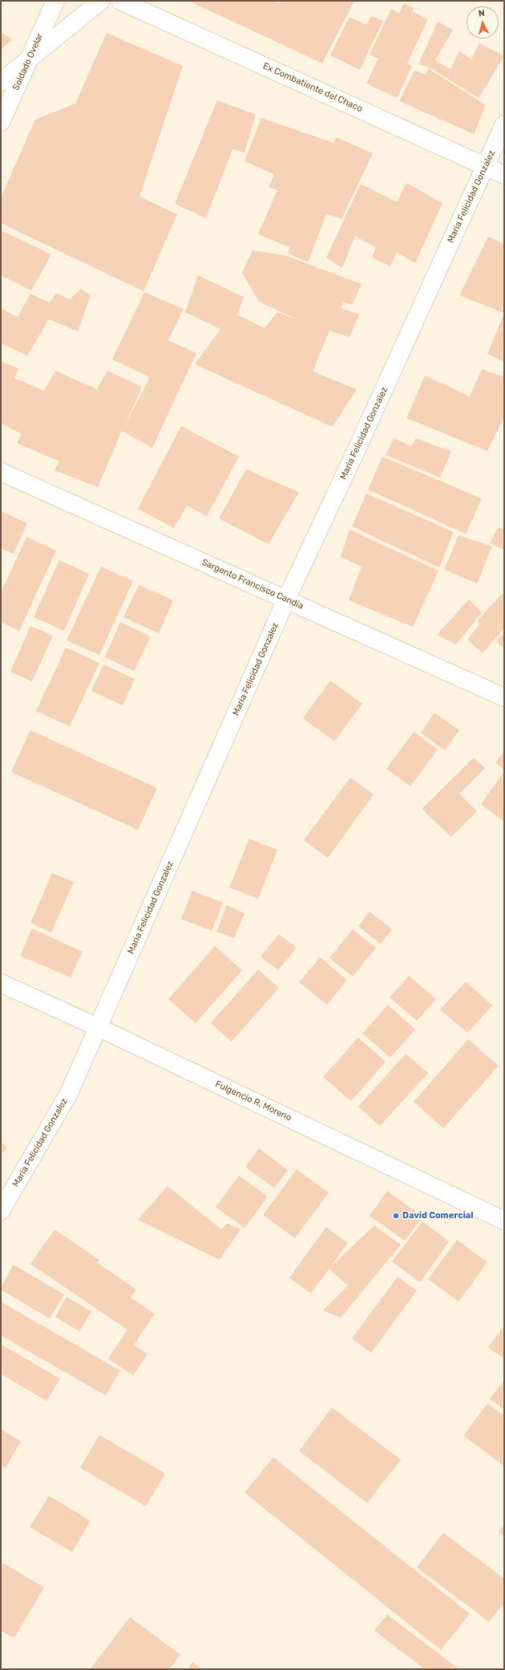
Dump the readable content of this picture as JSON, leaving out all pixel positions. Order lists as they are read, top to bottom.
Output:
{
  "streets": {
    "street": [
      "Soldado Ovelar",
      "Ex Combatiente del Chaco",
      "Maria Felicidad Gonzalez",
      "Sargento Francisco Candia",
      "Fulgencio R. Moreno"
    ]
  },
  "crossings": [
    ["Ex Combatiente del Chaco", "Maria Felicidad Gonzalez"],
    ["Maria Felicidad Gonzalez", "Sargento Francisco Candia"],
    ["Maria Felicidad Gonzalez", "Fulgencio R. Moreno"]
  ],
  "places": ["David Comercial"],
  "north": "top"
}
